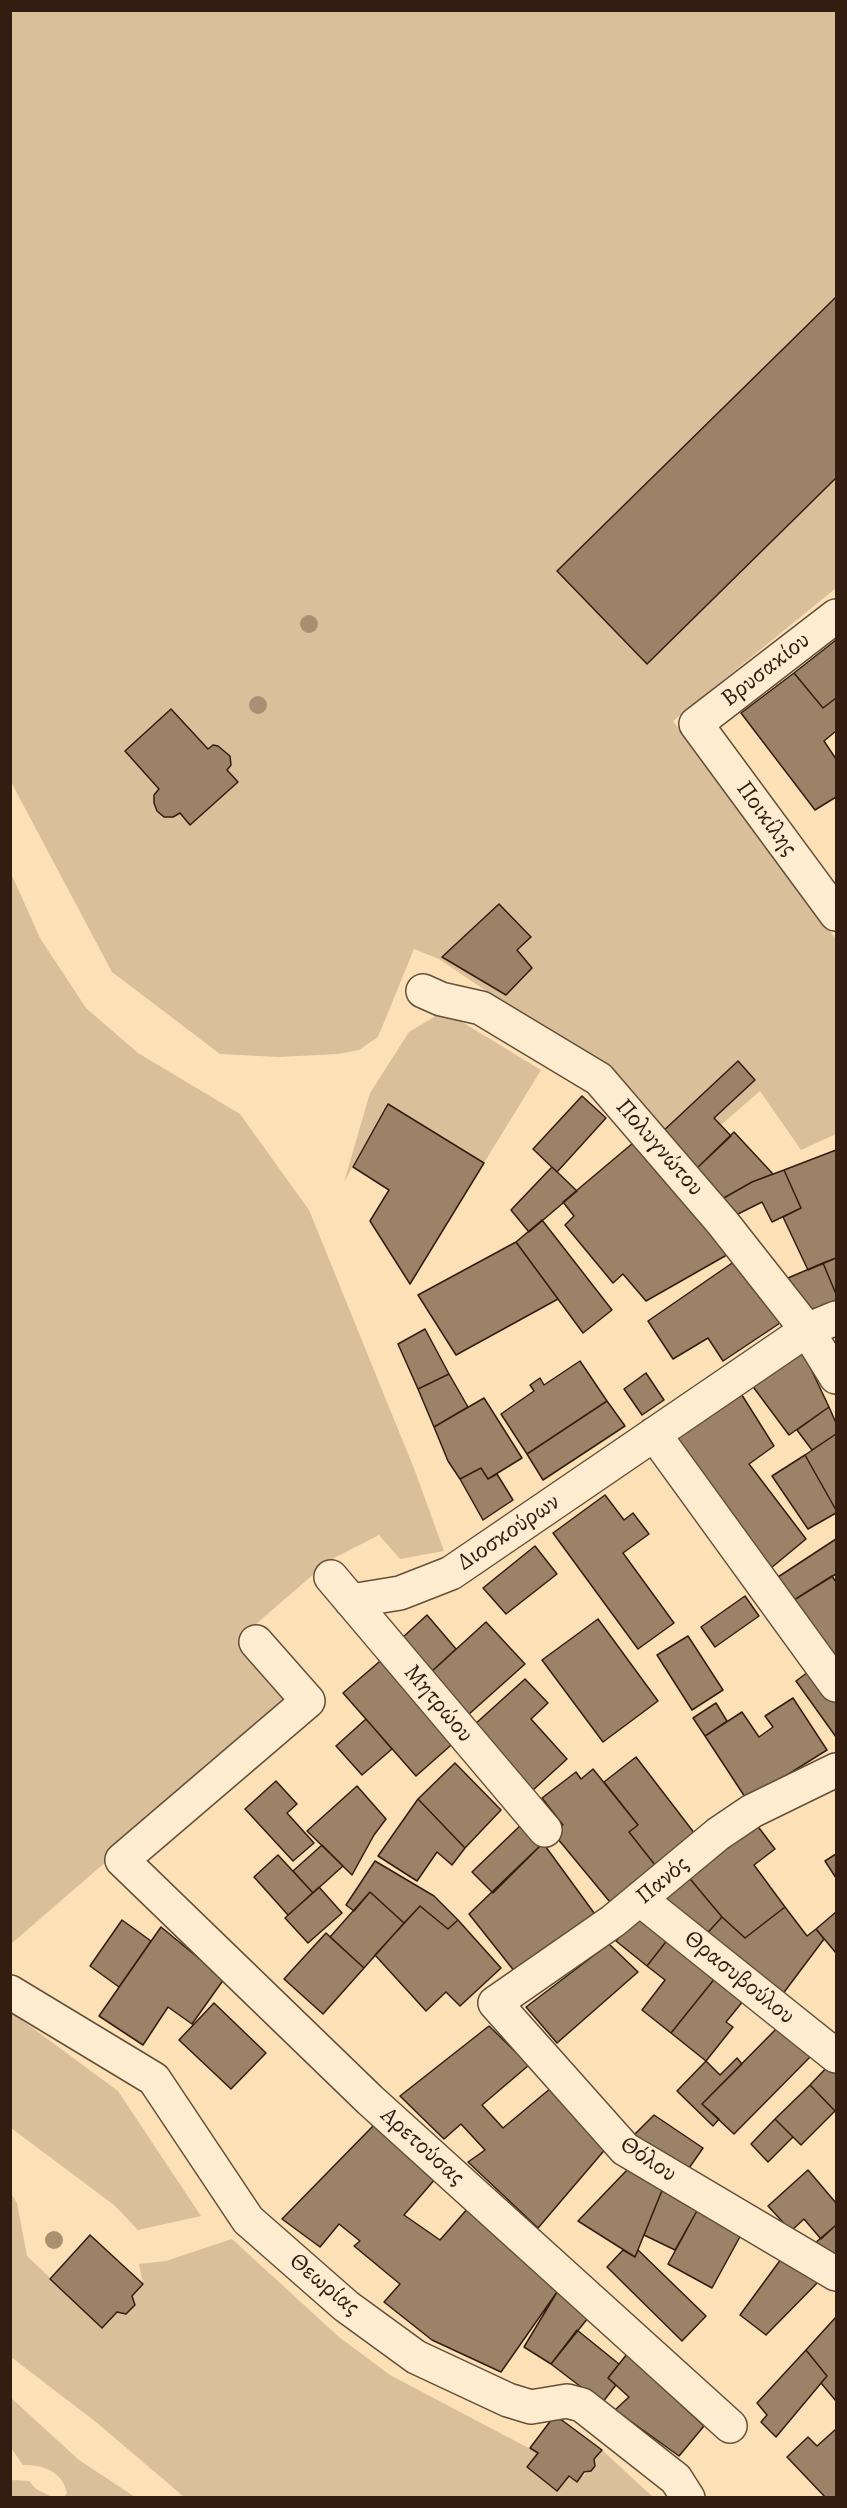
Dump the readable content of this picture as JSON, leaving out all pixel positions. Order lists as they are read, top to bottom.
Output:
{
  "streets": {
    "street": [
      "Βρυσακίου",
      "Ποικίλης",
      "Πολυγνώτου",
      "Διοσκούρων",
      "Μητρώου",
      "Πανός",
      "Θρασυβούλου",
      "Αρετούσας",
      "Θόλου",
      "Θεωρίας"
    ]
  },
  "crossings": [
    ["Βρυσακίου", "Ποικίλης"],
    ["Πολυγνώτου", "Διοσκούρων"],
    ["Διοσκούρων", "Μητρώου"],
    ["Πανός", "Θρασυβούλου"],
    ["Πανός", "Θόλου"]
  ]
}
